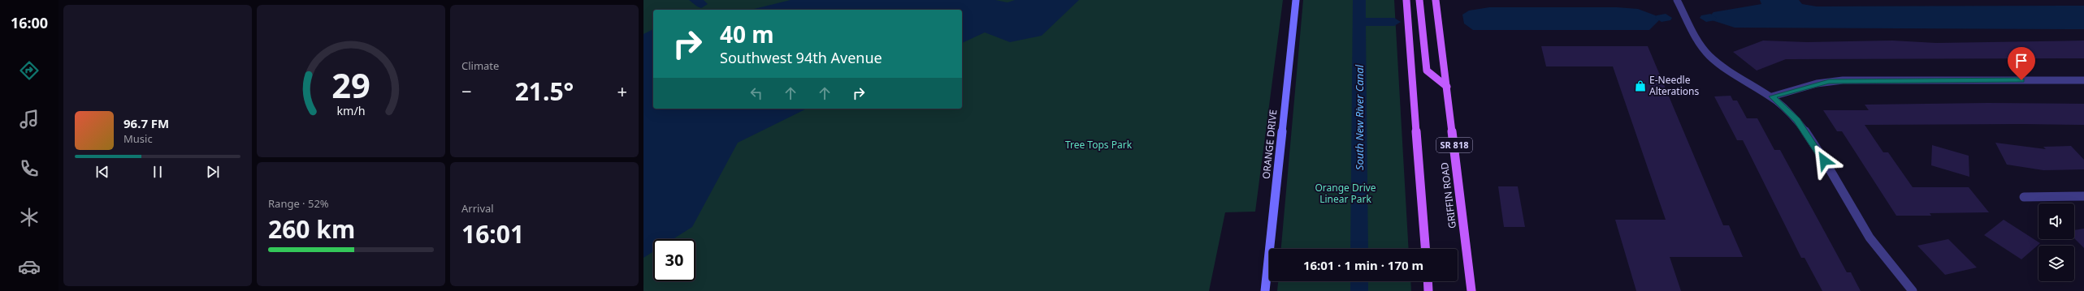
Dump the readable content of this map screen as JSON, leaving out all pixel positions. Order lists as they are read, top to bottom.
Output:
{
  "streets": {
    "main road": ["SR 818", "GRIFFIN ROAD"],
    "street": ["ORANGE DRIVE"]
  },
  "water": ["South New River Canal"],
  "parks": ["Tree Tops Park", "Orange Drive Linear Park"],
  "places": {
    "shop": ["E-Needle Alterations"]
  },
  "page": {
    "tabs": "16:00",
    "tile": [
      "Climate",
      ["Range · 52%", "260 km"],
      ["Arrival", "16:01"]
    ],
    "turn": ["40 m", "Southwest 94th Avenue"],
    "heat": ["−", "21.5°", "+"],
    "song": ["96.7 FM", "Music"],
    "limit": "30",
    "trip": "16:01 · 1 min · 170 m",
    "gauge": ["29", "km/h"]
  }
}
